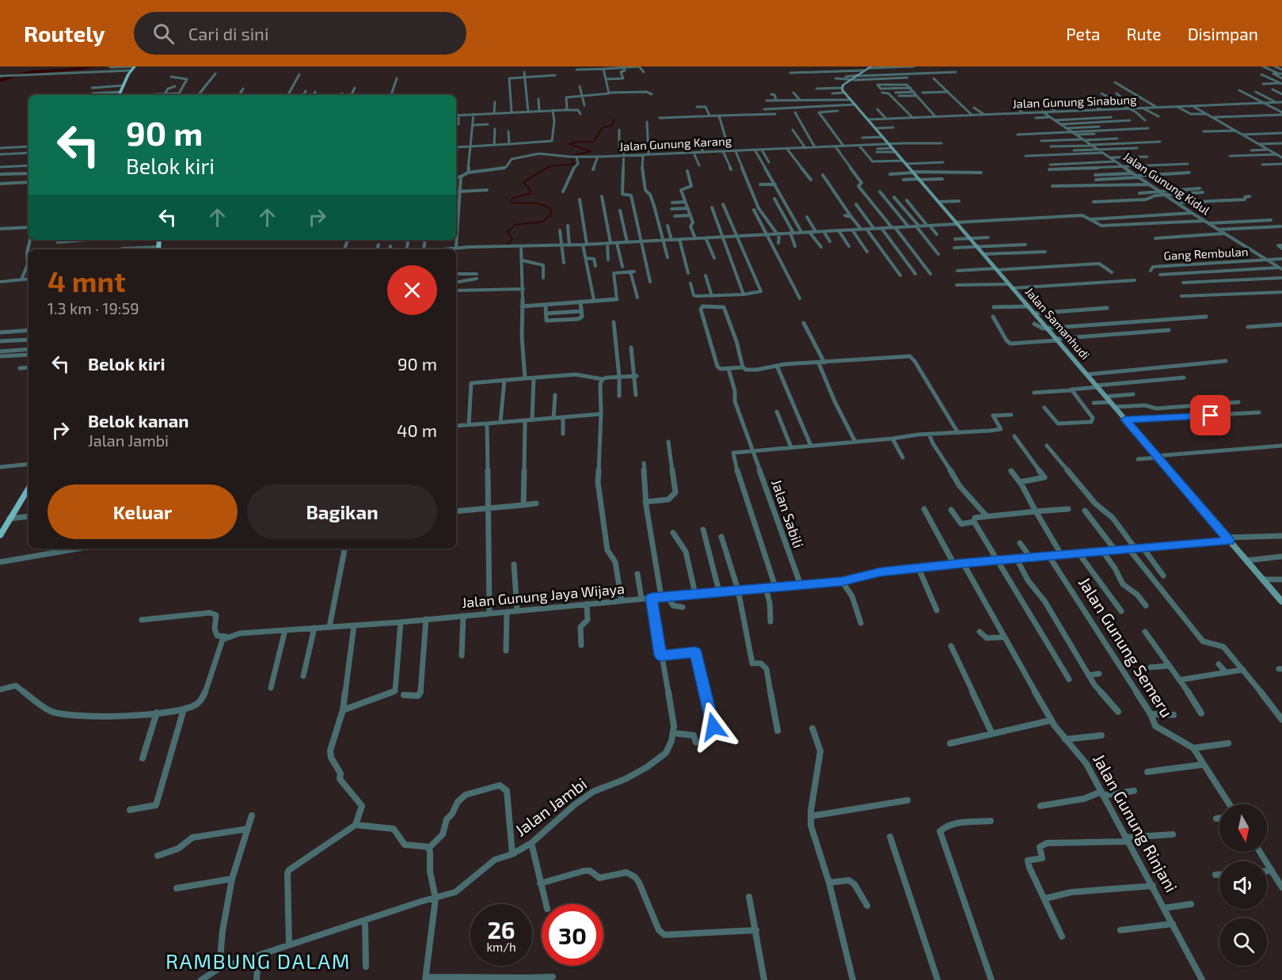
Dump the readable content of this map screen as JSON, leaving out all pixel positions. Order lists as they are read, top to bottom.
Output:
{
  "streets": {
    "street": [
      "Jalan Gunung Sinabung",
      "Jalan Gunung Karang",
      "Jalan Gunung Kidul",
      "Gang Rembulan",
      "Jalan Samanhudi",
      "Jalan Sabili",
      "Jalan Gunung Jaya Wijaya",
      "Jalan Gunung Semeru",
      "Jalan Jambi",
      "Jalan Gunung Rinjani"
    ]
  },
  "crossings": [
    ["Jalan Gunung Sinabung", "Jalan Gunung Kidul"],
    ["Jalan Gunung Sinabung", "Jalan Samanhudi"],
    ["Jalan Gunung Karang", "Jalan Samanhudi"],
    ["Jalan Gunung Kidul", "Gang Rembulan"],
    ["Jalan Samanhudi", "Jalan Gunung Jaya Wijaya"],
    ["Jalan Sabili", "Jalan Gunung Jaya Wijaya"],
    ["Jalan Gunung Jaya Wijaya", "Jalan Gunung Semeru"],
    ["Jalan Gunung Jaya Wijaya", "Jalan Jambi"],
    ["Jalan Gunung Jaya Wijaya", "Jalan Gunung Rinjani"]
  ],
  "districts": ["RAMBUNG DALAM"],
  "north": "bottom",
  "page": {
    "header": "Routely",
    "search": "Cari di sini",
    "nav": ["Peta", "Rute", "Disimpan"],
    "turn": ["90 m", "Belok kiri"],
    "heading": ["4 mnt", "1.3 km · 19:59"],
    "list": [
      {
        "name": "Belok kiri",
        "value": "90 m"
      },
      {
        "name": "Belok kanan",
        "note": "Jalan Jambi",
        "value": "40 m"
      }
    ],
    "buttons": ["Keluar", "Bagikan"],
    "speed": "26 km/h",
    "limit": "30"
  }
}
